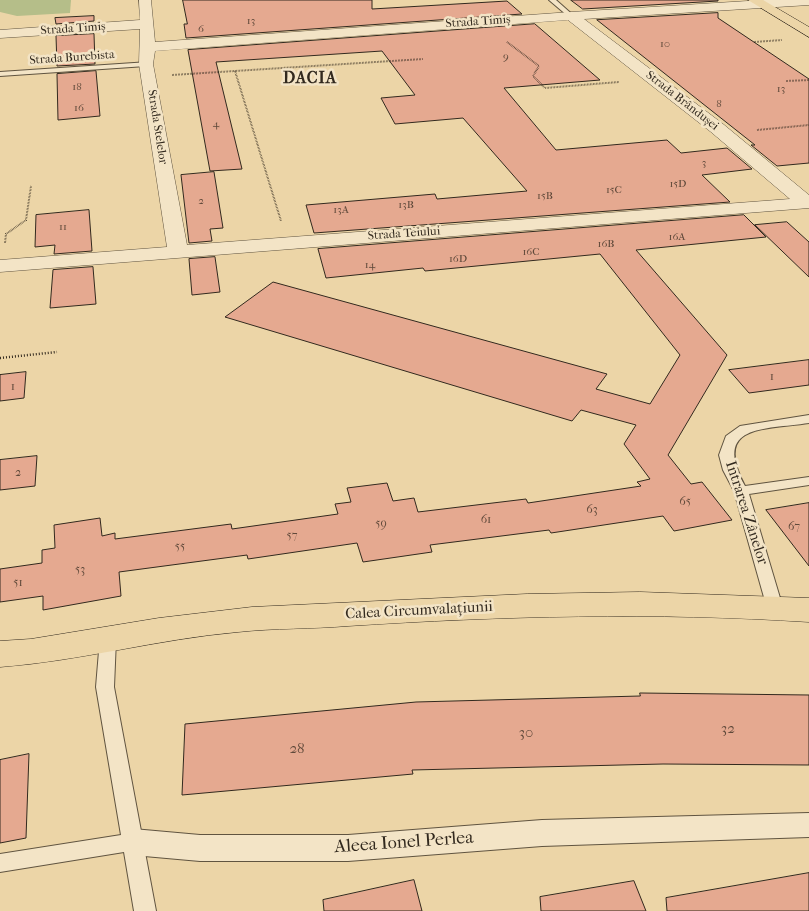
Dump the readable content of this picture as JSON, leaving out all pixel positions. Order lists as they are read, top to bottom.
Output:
{
  "streets": {
    "main road": ["Calea Circumvalațiunii"],
    "street": [
      "Strada Timiș",
      "Strada Brândușei",
      "Strada Stelelor",
      "Strada Teiului",
      "Aleea Ionel Perlea"
    ],
    "lane": ["Strada Burebista", "Intrarea Zânelor"]
  },
  "crossings": [
    ["Strada Timiș", "Strada Burebista"],
    ["Strada Timiș", "Strada Brândușei"],
    ["Strada Timiș", "Strada Stelelor"],
    ["Strada Burebista", "Strada Stelelor"],
    ["Strada Brândușei", "Strada Teiului"],
    ["Strada Stelelor", "Strada Teiului"],
    ["Intrarea Zânelor", "Calea Circumvalațiunii"]
  ],
  "districts": ["DACIA"],
  "house_numbers": [
    "13",
    "6",
    "10",
    "9",
    "18",
    "13",
    "8",
    "16",
    "4",
    "3",
    "15D",
    "15C",
    "15B",
    "2",
    "13B",
    "13A",
    "11",
    "16A",
    "16B",
    "16C",
    "16D",
    "14",
    "1",
    "1",
    "2",
    "65",
    "63",
    "61",
    "59",
    "67",
    "57",
    "55",
    "53",
    "51",
    "32",
    "30",
    "28"
  ]
}
